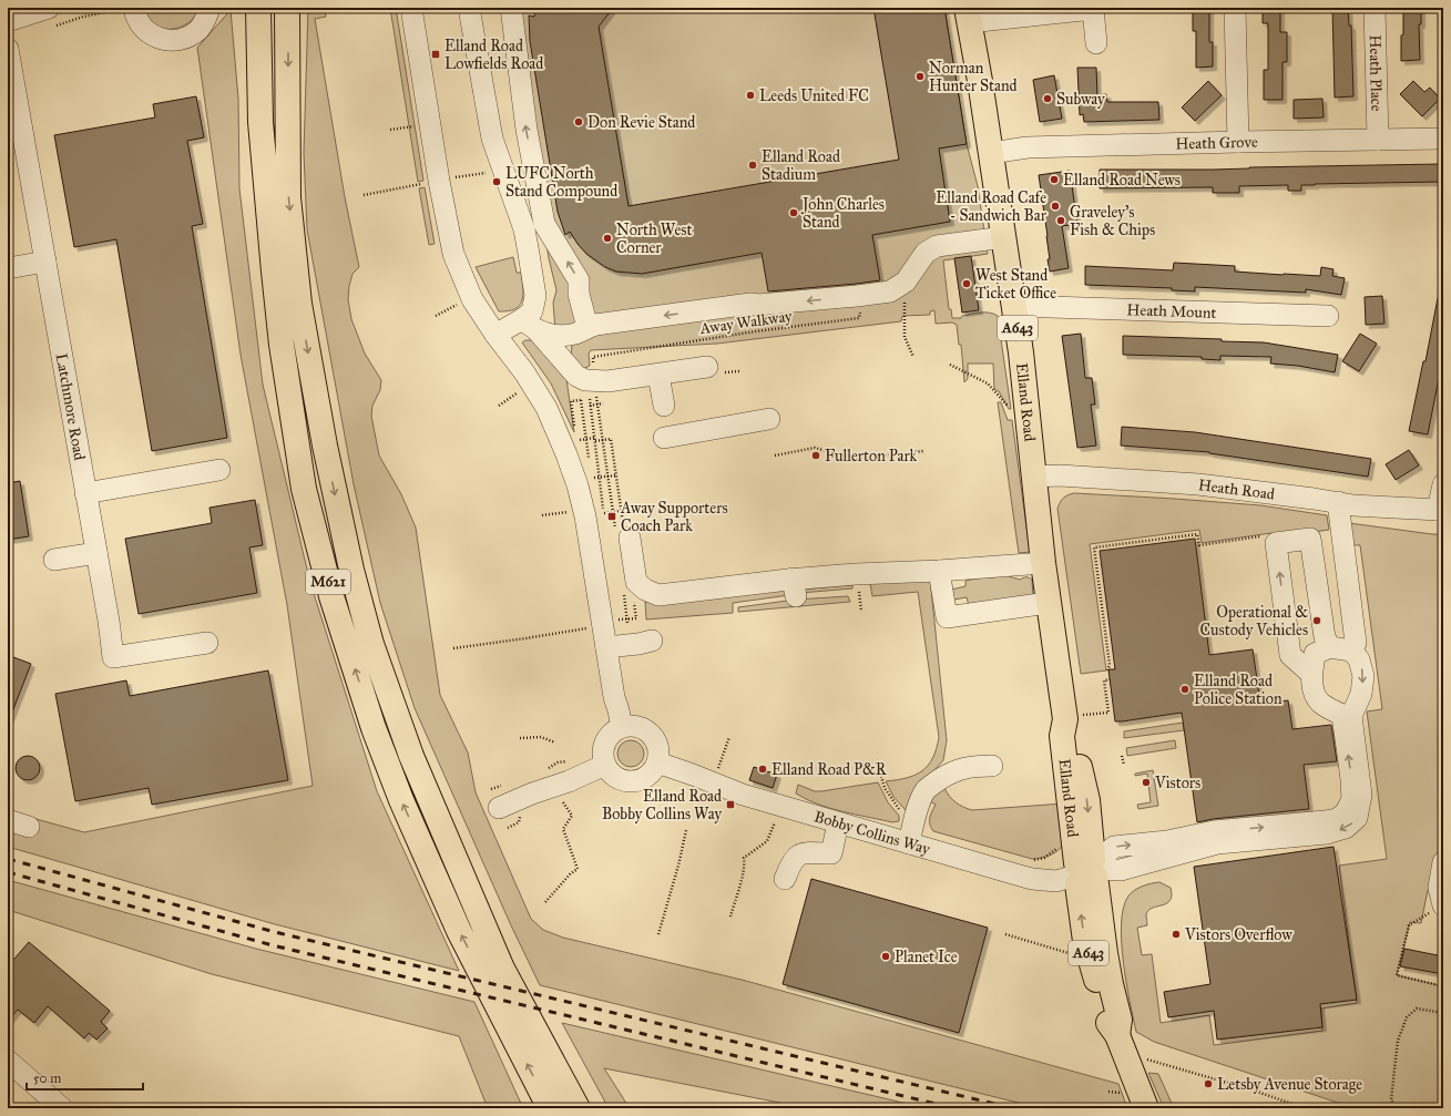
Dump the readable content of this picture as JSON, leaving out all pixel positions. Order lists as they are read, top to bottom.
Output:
{
  "streets": {
    "main road": ["A643", "Elland Road", "M621"],
    "street": [
      "Heath Place",
      "Heath Grove",
      "Heath Mount",
      "Latchmore Road",
      "Heath Road",
      "Bobby Collins Way"
    ],
    "path": ["Away Walkway"]
  },
  "crossings": [
    ["Heath Place", "Heath Grove"],
    ["Heath Grove", "Elland Road"],
    ["Heath Mount", "Elland Road"],
    ["Elland Road", "Heath Road"],
    ["Elland Road", "Bobby Collins Way"]
  ],
  "places": {
    "transit": ["Elland Road Lowfields Road", "Away Supporters Coach Park", "Elland Road Bobby Collins Way"],
    "other": [
      "Norman Hunter Stand",
      "Leeds United FC",
      "Subway",
      "Don Revie Stand",
      "Elland Road Stadium",
      "Elland Road News",
      "LUFC North Stand Compound",
      "Elland Road Cafe - Sandwich Bar",
      "John Charles Stand",
      "Graveley's Fish & Chips",
      "North West Corner",
      "West Stand Ticket Office",
      "Fullerton Park",
      "Operational & Custody Vehicles",
      "Elland Road Police Station",
      "Elland Road P&R",
      "Vistors",
      "Vistors Overflow",
      "Planet Ice",
      "Letsby Avenue Storage"
    ]
  },
  "scale_bar": "50 m"
}
